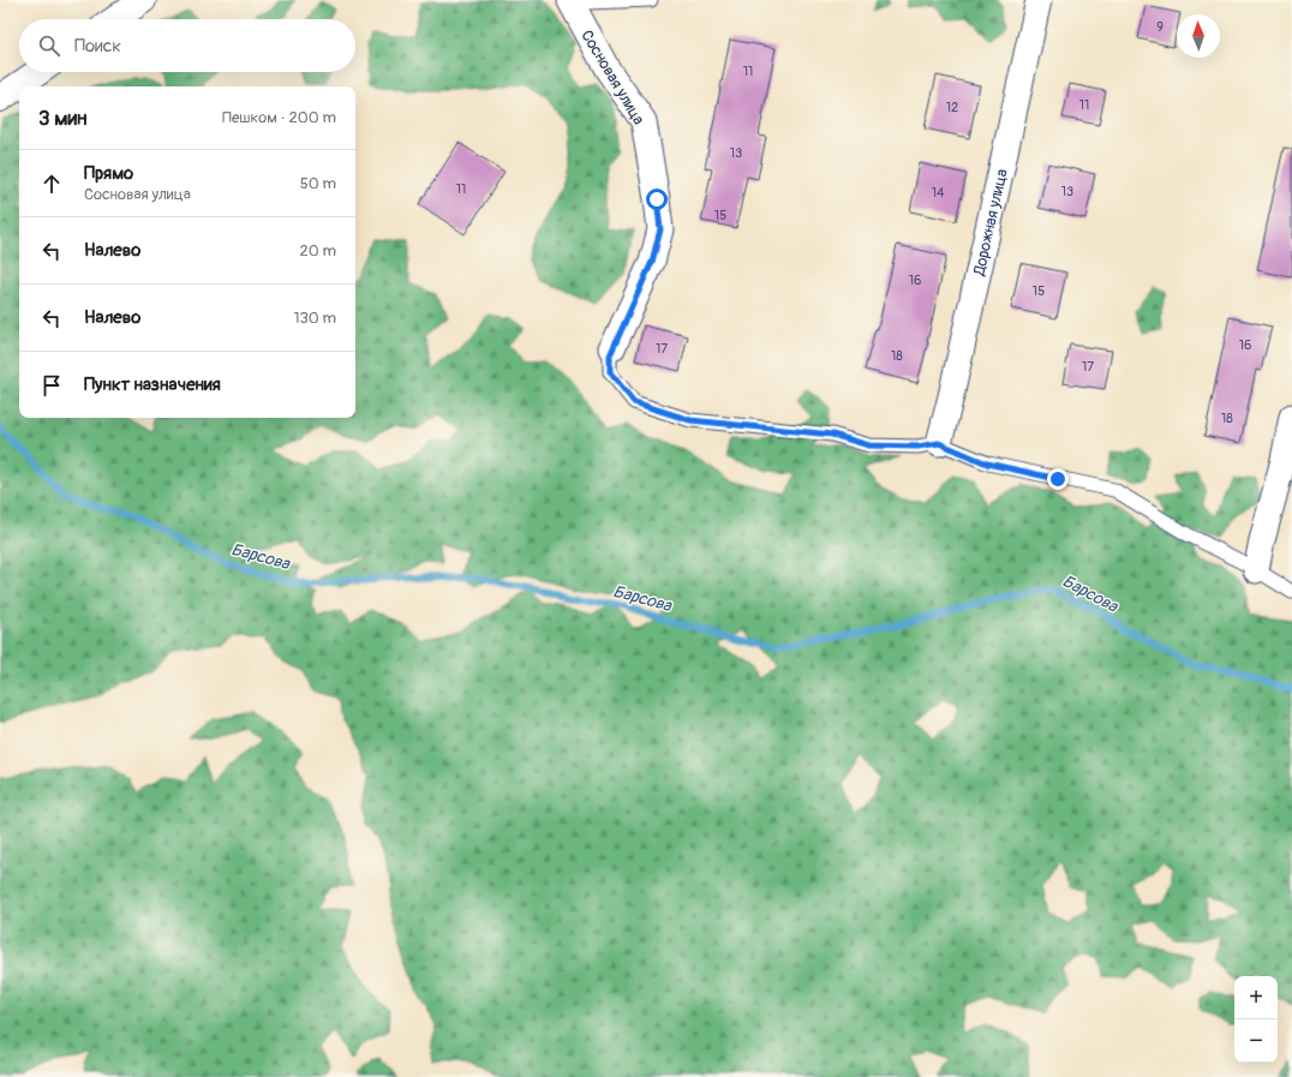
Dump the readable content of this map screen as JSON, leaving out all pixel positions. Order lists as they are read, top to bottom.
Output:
{
  "streets": {
    "street": ["Сосновая улица", "Дорожная улица"]
  },
  "water": ["Барсова"],
  "house_numbers": [
    "9",
    "11",
    "11",
    "12",
    "13",
    "11",
    "13",
    "14",
    "15",
    "16",
    "15",
    "16",
    "17",
    "18",
    "17",
    "18"
  ],
  "north": "top",
  "page": {
    "search": "Поиск",
    "heading": ["3 мин", "Пешком · 200 m"],
    "list": [
      ["Прямо", "Сосновая улица", "50 m"],
      ["Налево", "20 m"],
      ["Налево", "130 m"],
      "Пункт назначения"
    ],
    "map_buttons": ["+", "−"]
  }
}
